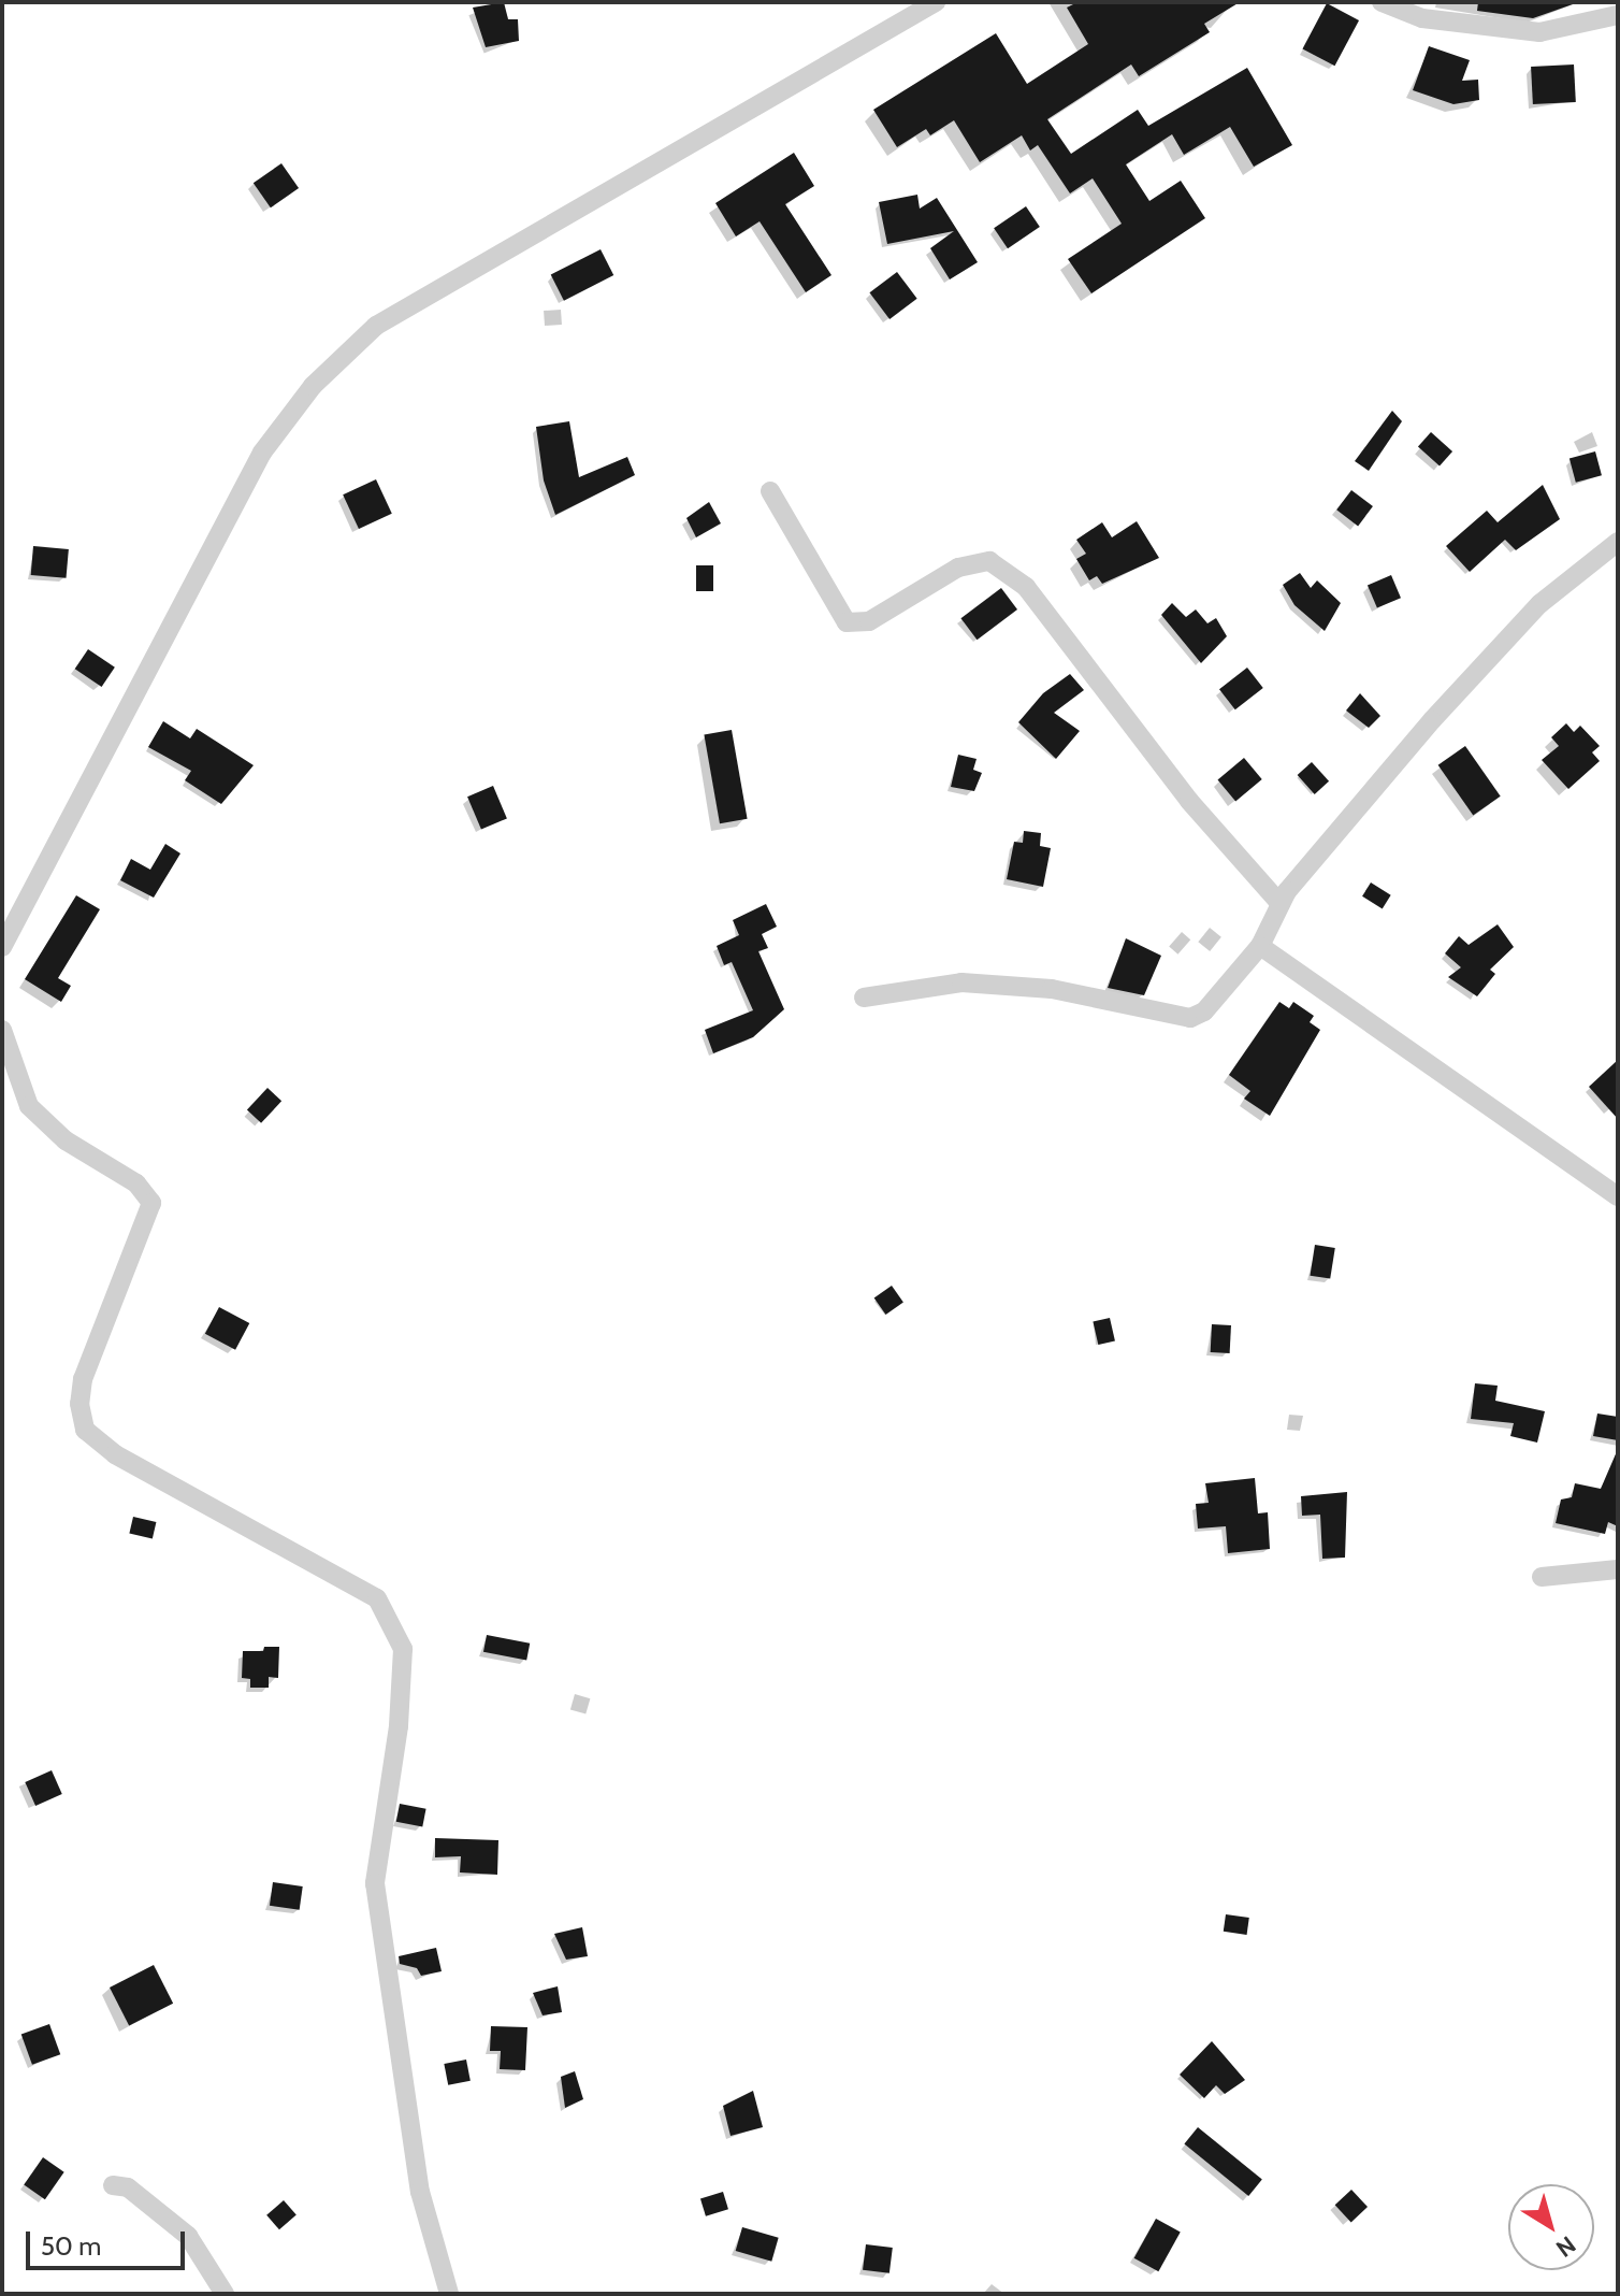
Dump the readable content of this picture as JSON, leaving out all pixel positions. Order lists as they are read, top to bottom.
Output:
{
  "scale_bar": "50 m",
  "north": "bottom right"
}
